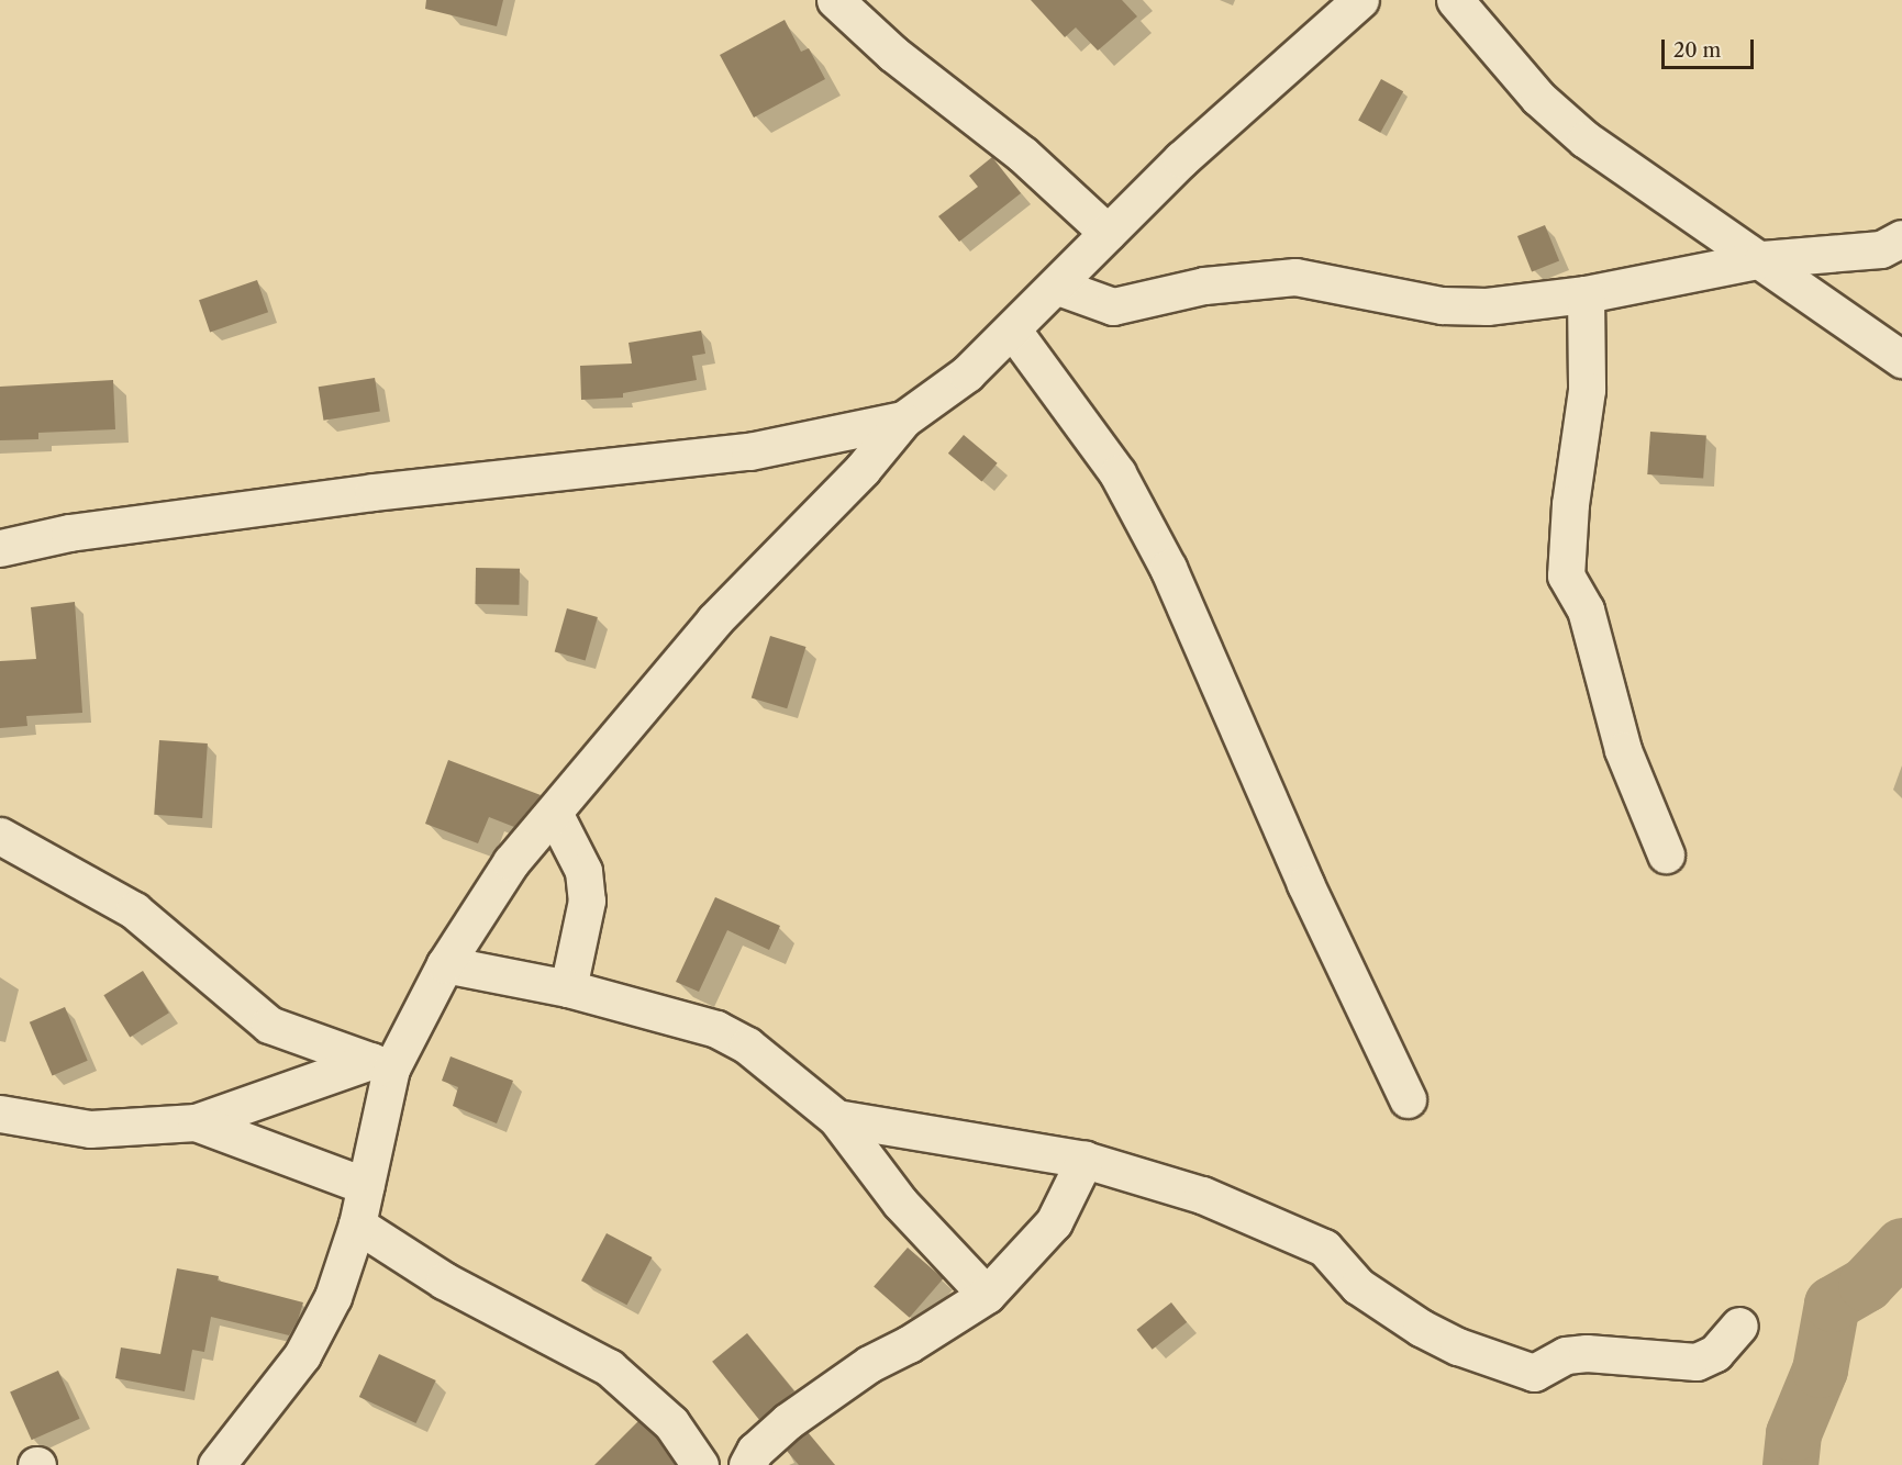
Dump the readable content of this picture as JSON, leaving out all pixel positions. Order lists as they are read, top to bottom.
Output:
{
  "scale_bar": "20 m"
}
